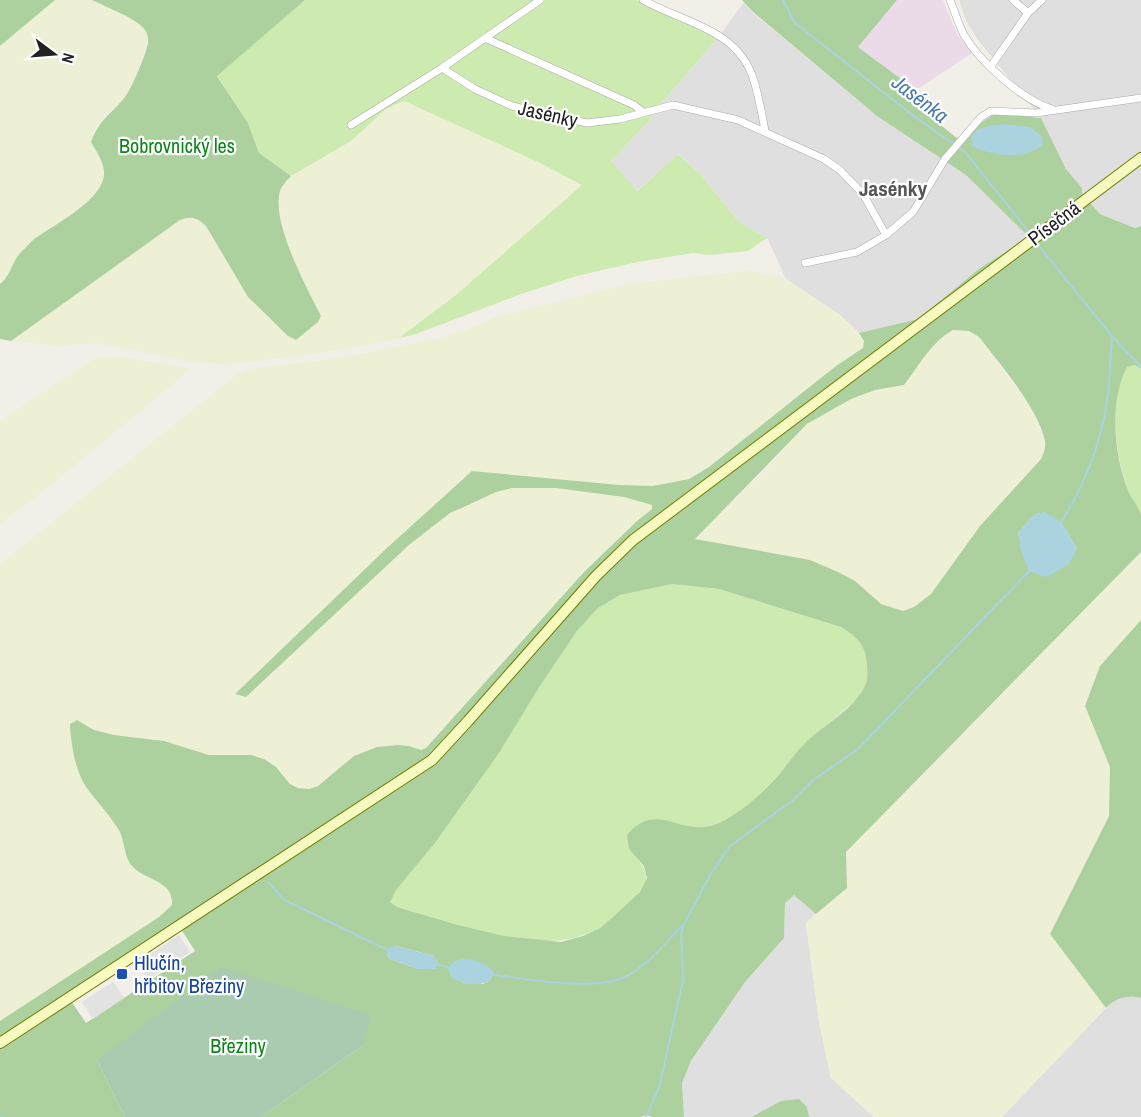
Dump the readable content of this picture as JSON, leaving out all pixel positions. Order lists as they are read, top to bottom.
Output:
{
  "streets": {
    "street": ["Jasénky", "Písečná"]
  },
  "districts": ["Jasénky"],
  "water": ["Jasénka"],
  "parks": ["Bobrovnický les", "Březiny"],
  "places": {
    "transit": ["Hlučín, hřbitov Březiny"]
  },
  "north": "right"
}
